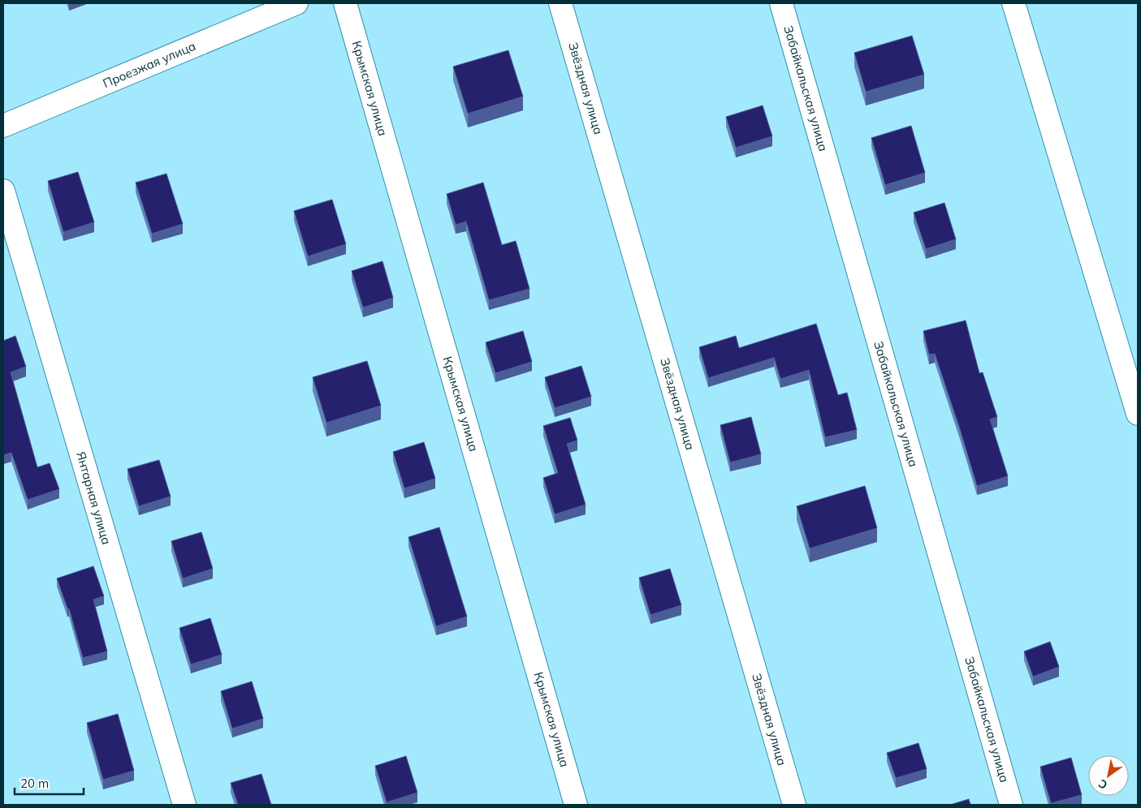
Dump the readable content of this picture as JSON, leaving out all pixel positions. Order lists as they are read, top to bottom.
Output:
{
  "streets": {
    "street": [
      "Проезжая улица",
      "Крымская улица",
      "Звёздная улица",
      "Забайкальская улица",
      "Янтарная улица"
    ]
  },
  "scale_bar": "20 m",
  "north": "bottom left"
}
